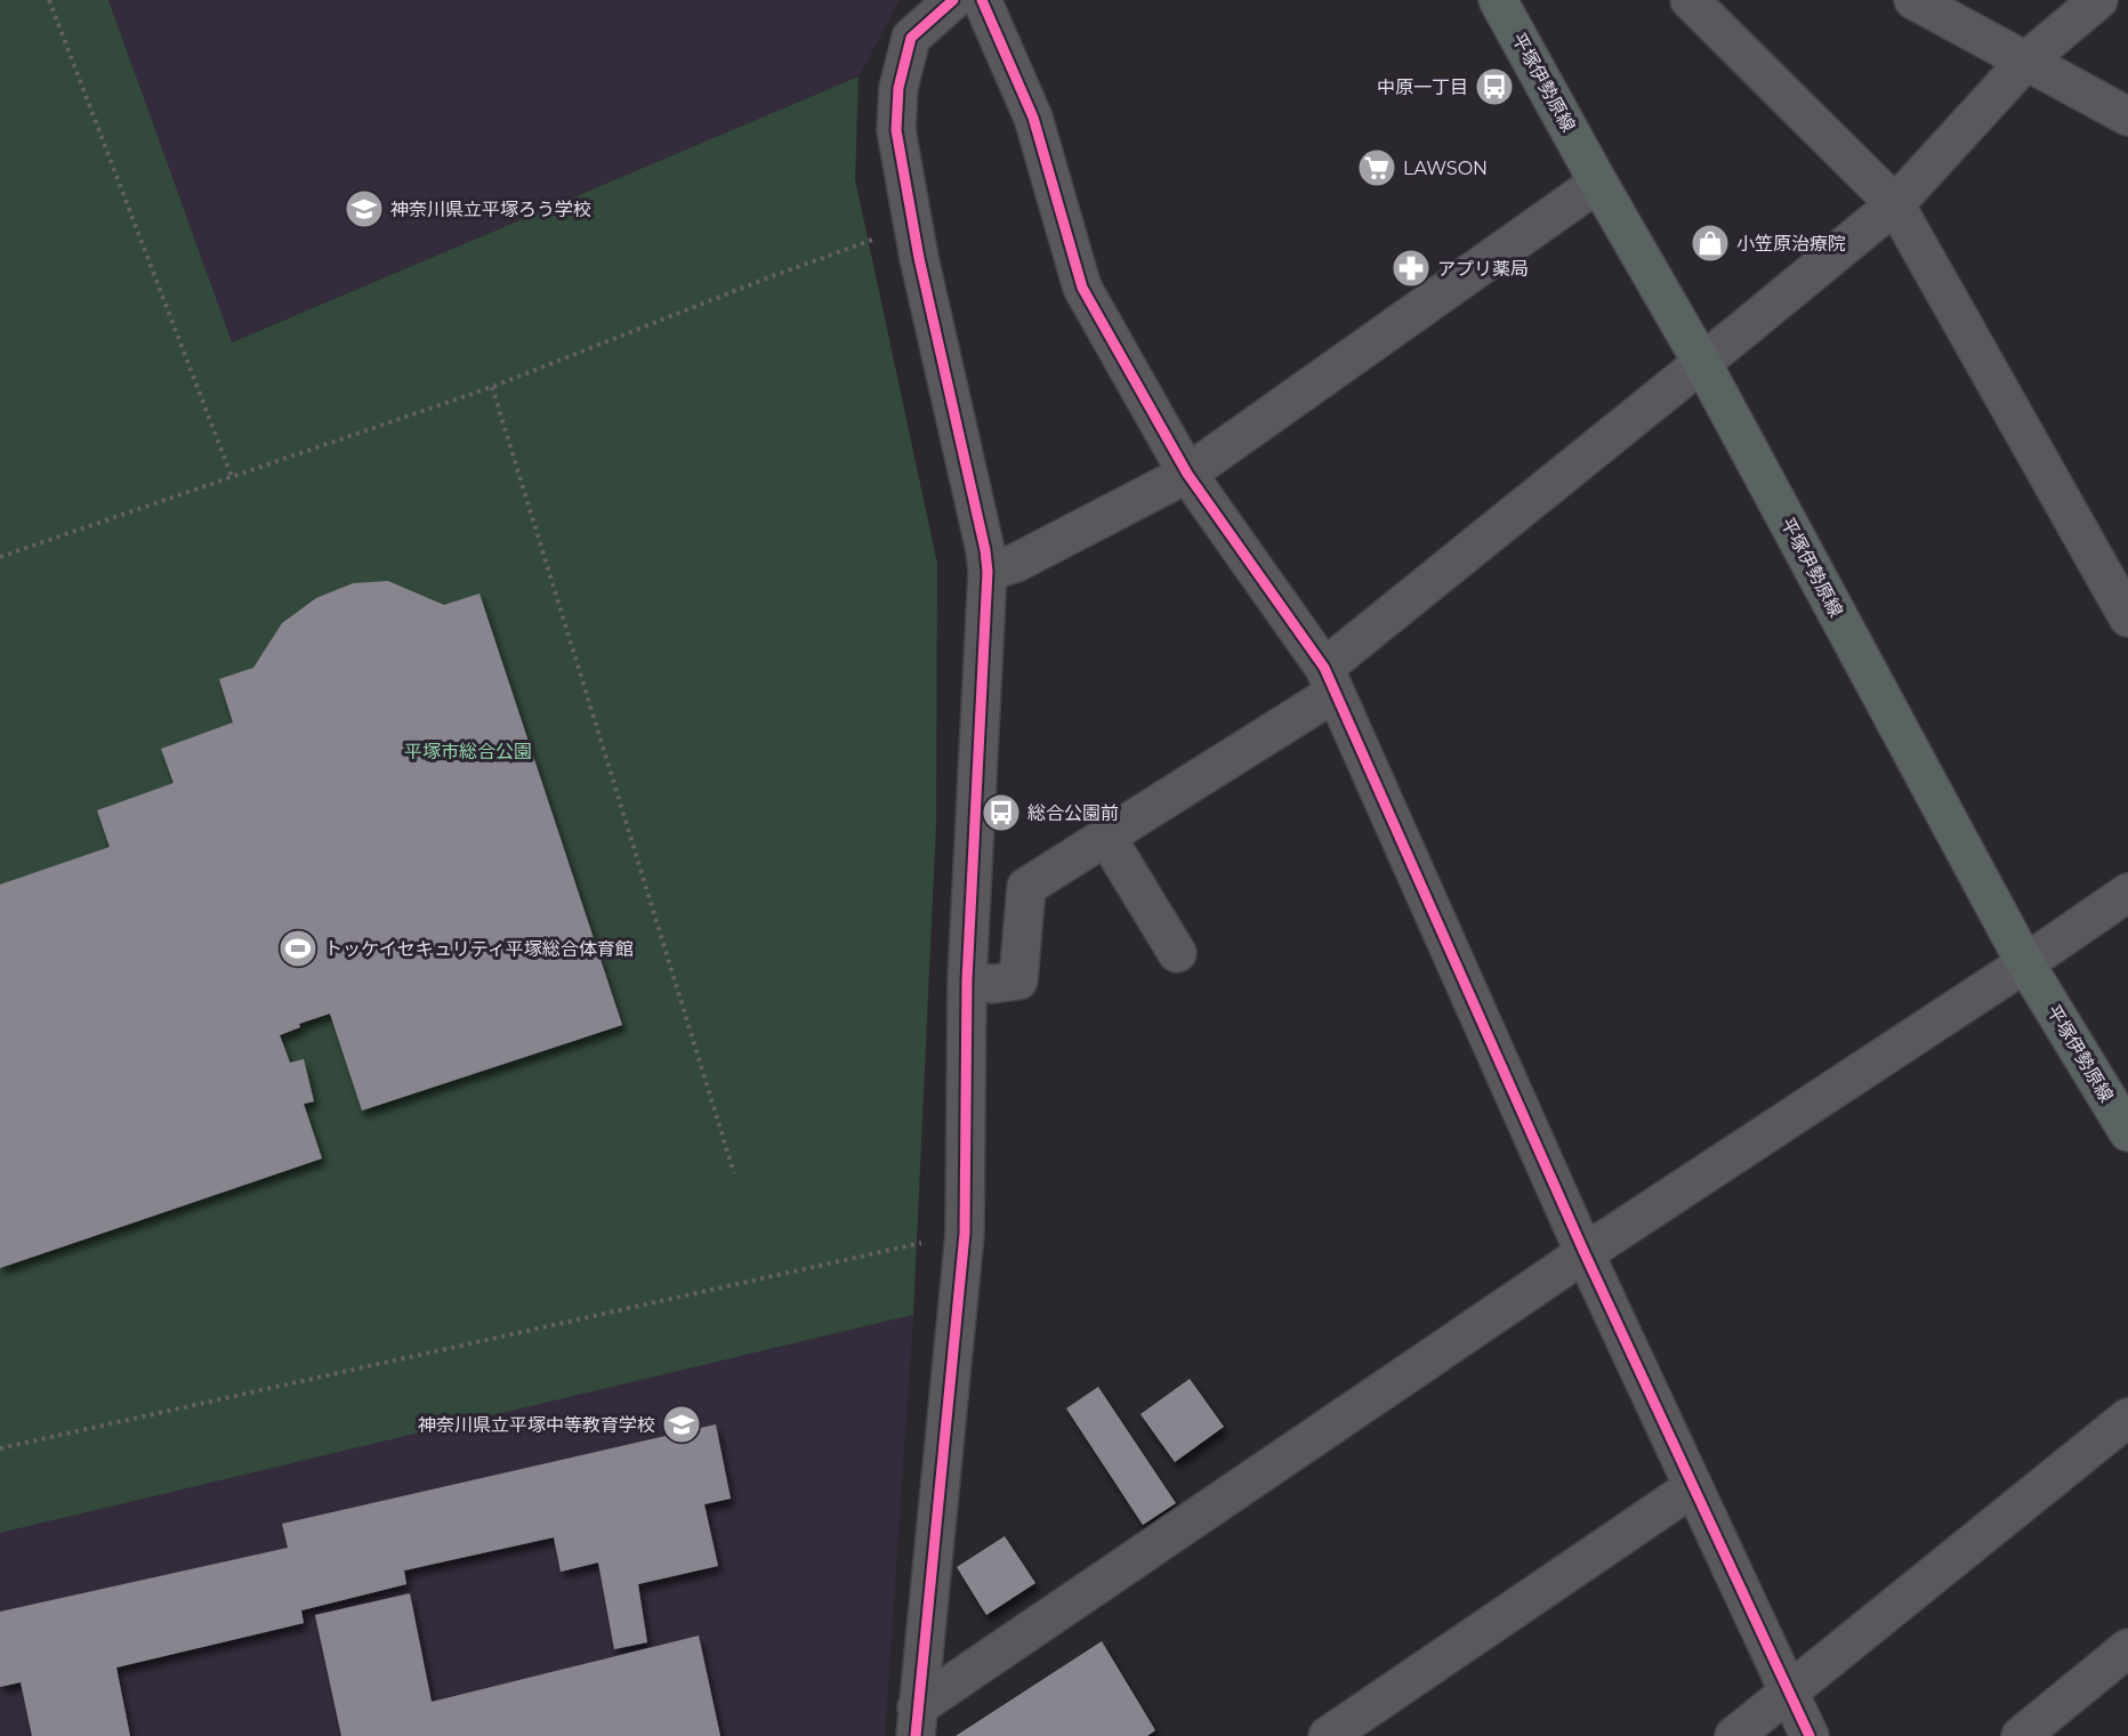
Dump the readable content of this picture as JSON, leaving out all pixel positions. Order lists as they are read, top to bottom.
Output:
{
  "streets": {
    "main road": ["平塚伊勢原線"]
  },
  "parks": ["平塚市総合公園"],
  "places": {
    "bus stop": ["中原一丁目", "総合公園前"],
    "supermarket": ["LAWSON"],
    "school or university": ["神奈川県立平塚ろう学校", "神奈川県立平塚中等教育学校"],
    "shop": ["小笠原治療院"],
    "pharmacy": ["アプリ薬局"],
    "sports": ["トッケイセキュリティ平塚総合体育館"]
  }
}
